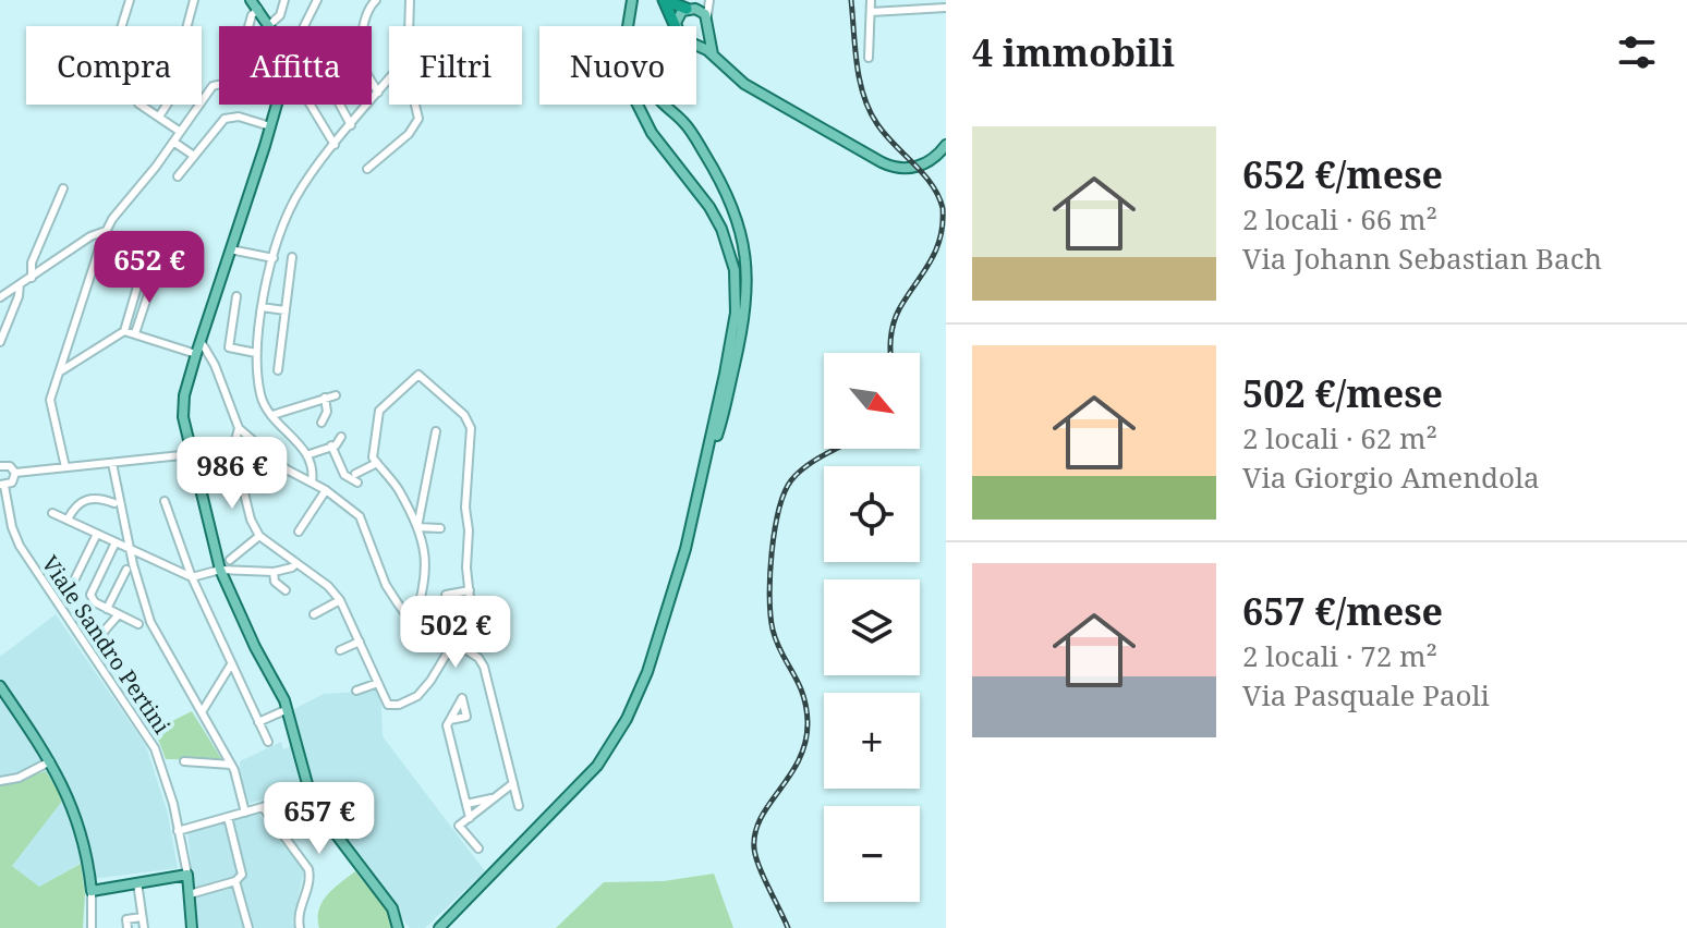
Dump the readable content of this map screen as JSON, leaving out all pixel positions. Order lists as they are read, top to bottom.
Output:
{
  "streets": {
    "main road": ["Viale Sandro Pertini"]
  },
  "north": "bottom right",
  "page": {
    "heading": "4 immobili",
    "chip": [
      "Compra",
      "Affitta",
      "Filtri",
      "Nuovo"
    ],
    "list": [
      {
        "name": "652 €/mese",
        "note": "2 locali · 66 m² · Via Johann Sebastian Bach"
      },
      {
        "name": "502 €/mese",
        "note": "2 locali · 62 m² · Via Giorgio Amendola"
      },
      {
        "name": "657 €/mese",
        "note": "2 locali · 72 m² · Via Pasquale Paoli"
      }
    ],
    "price": [
      "652 €",
      "986 €",
      "502 €",
      "657 €"
    ],
    "map_buttons": ["+", "−"]
  }
}
